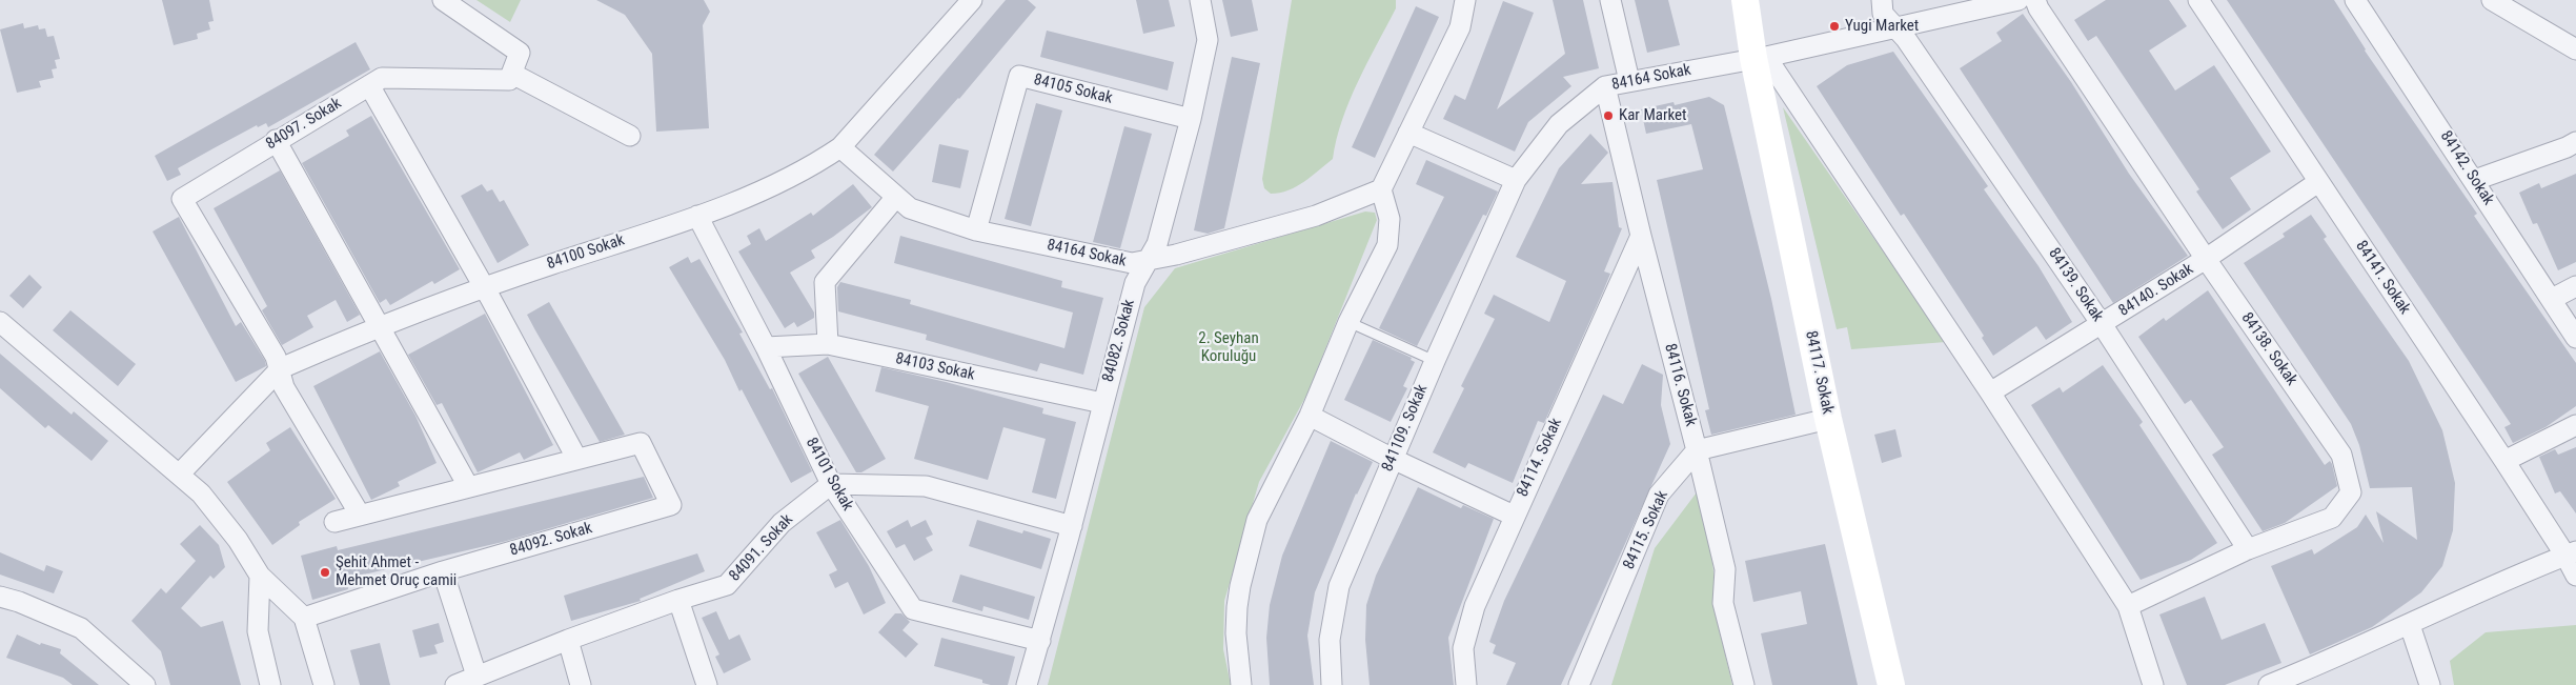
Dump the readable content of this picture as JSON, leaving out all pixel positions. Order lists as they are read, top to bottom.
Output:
{
  "streets": {
    "main road": ["84117. Sokak"],
    "street": [
      "84164 Sokak",
      "84105 Sokak",
      "84097. Sokak",
      "84142. Sokak",
      "84100 Sokak",
      "84141. Sokak",
      "84139. Sokak",
      "84140. Sokak",
      "84082. Sokak",
      "84138. Sokak",
      "84103 Sokak",
      "84116. Sokak",
      "841109. Sokak",
      "84114. Sokak",
      "84101 Sokak",
      "84115. Sokak",
      "84092. Sokak",
      "84091. Sokak"
    ]
  },
  "crossings": [
    ["84164 Sokak", "84105 Sokak"],
    ["84164 Sokak", "84100 Sokak"],
    ["84164 Sokak", "84139. Sokak"],
    ["84164 Sokak", "84082. Sokak"],
    ["84164 Sokak", "84117. Sokak"],
    ["84164 Sokak", "84116. Sokak"],
    ["84164 Sokak", "841109. Sokak"],
    ["84105 Sokak", "84082. Sokak"],
    ["84097. Sokak", "84100 Sokak"],
    ["84100 Sokak", "84101 Sokak"],
    ["84141. Sokak", "84140. Sokak"],
    ["84139. Sokak", "84140. Sokak"],
    ["84139. Sokak", "84138. Sokak"],
    ["84140. Sokak", "84138. Sokak"],
    ["84082. Sokak", "84103 Sokak"],
    ["84082. Sokak", "84101 Sokak"],
    ["84103 Sokak", "84101 Sokak"],
    ["84116. Sokak", "84114. Sokak"],
    ["84116. Sokak", "84115. Sokak"],
    ["84101 Sokak", "84091. Sokak"]
  ],
  "parks": ["2. Seyhan Koruluğu"],
  "places": ["Yugi Market", "Kar Market", "Şehit Ahmet - Mehmet Oruç camii"]
}
